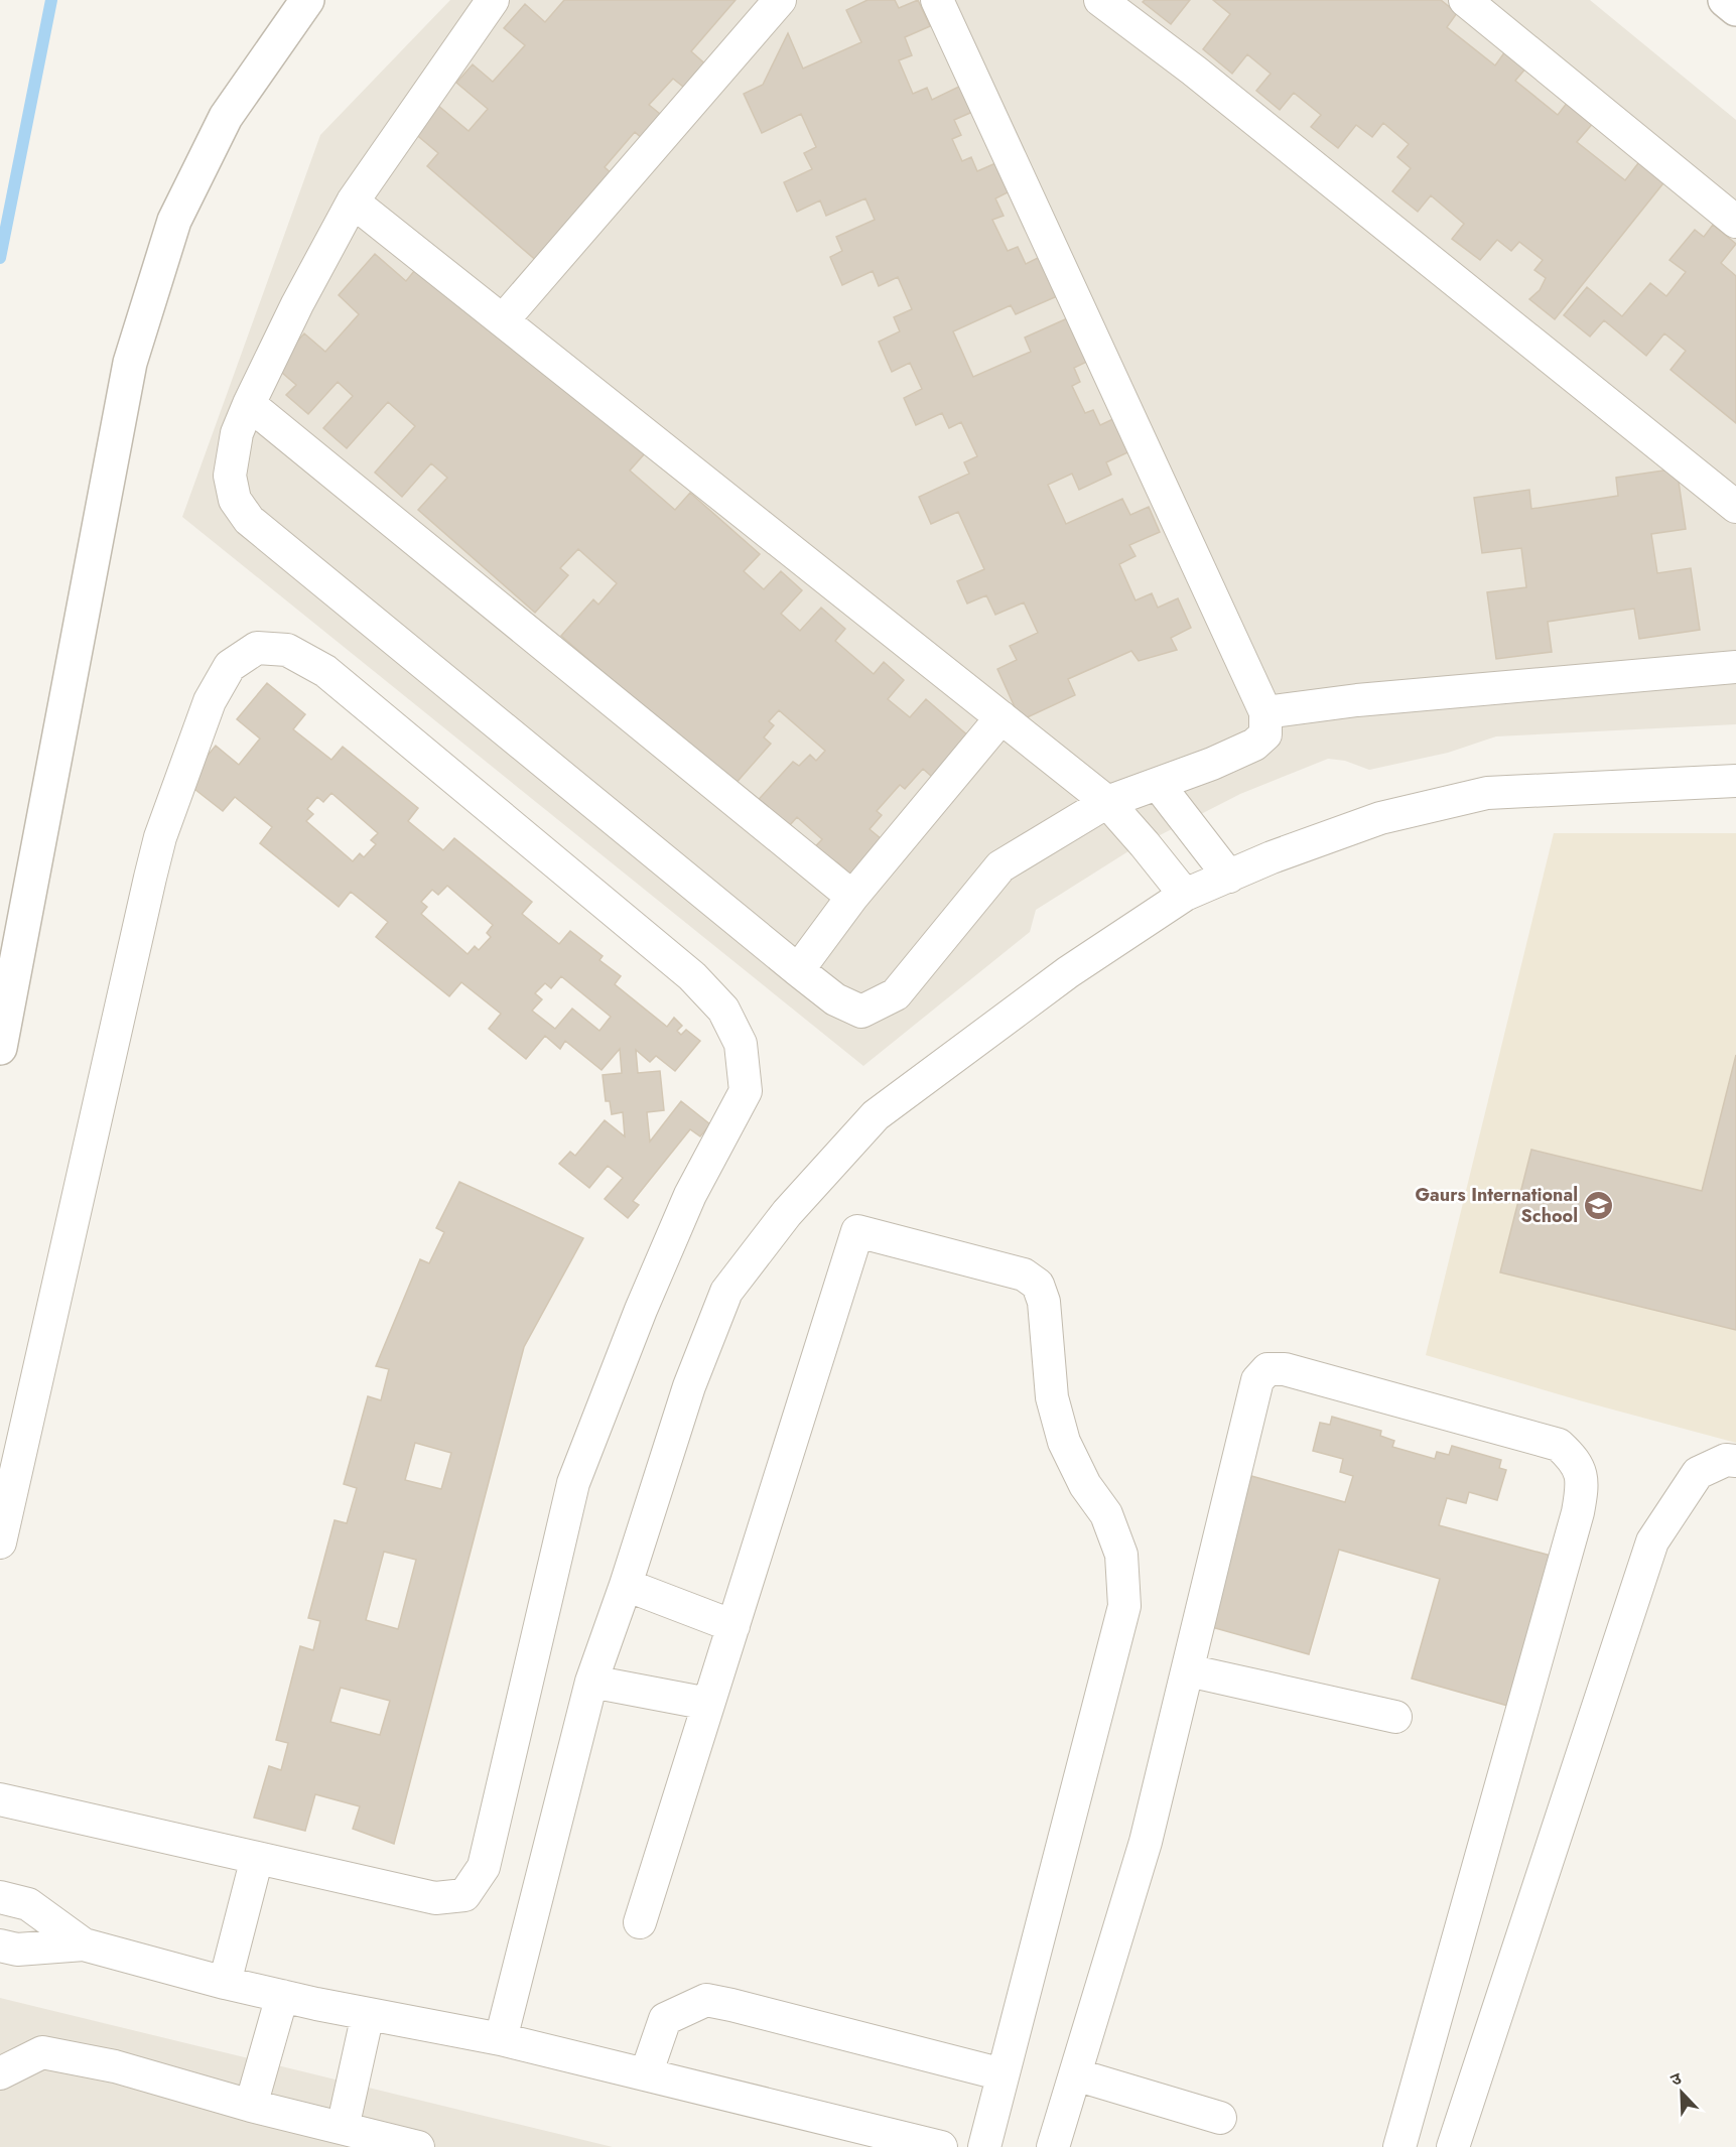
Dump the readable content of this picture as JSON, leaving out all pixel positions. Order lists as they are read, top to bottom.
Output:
{
  "places": {
    "school or university": ["Gaurs International School"]
  },
  "north": "top left"
}
